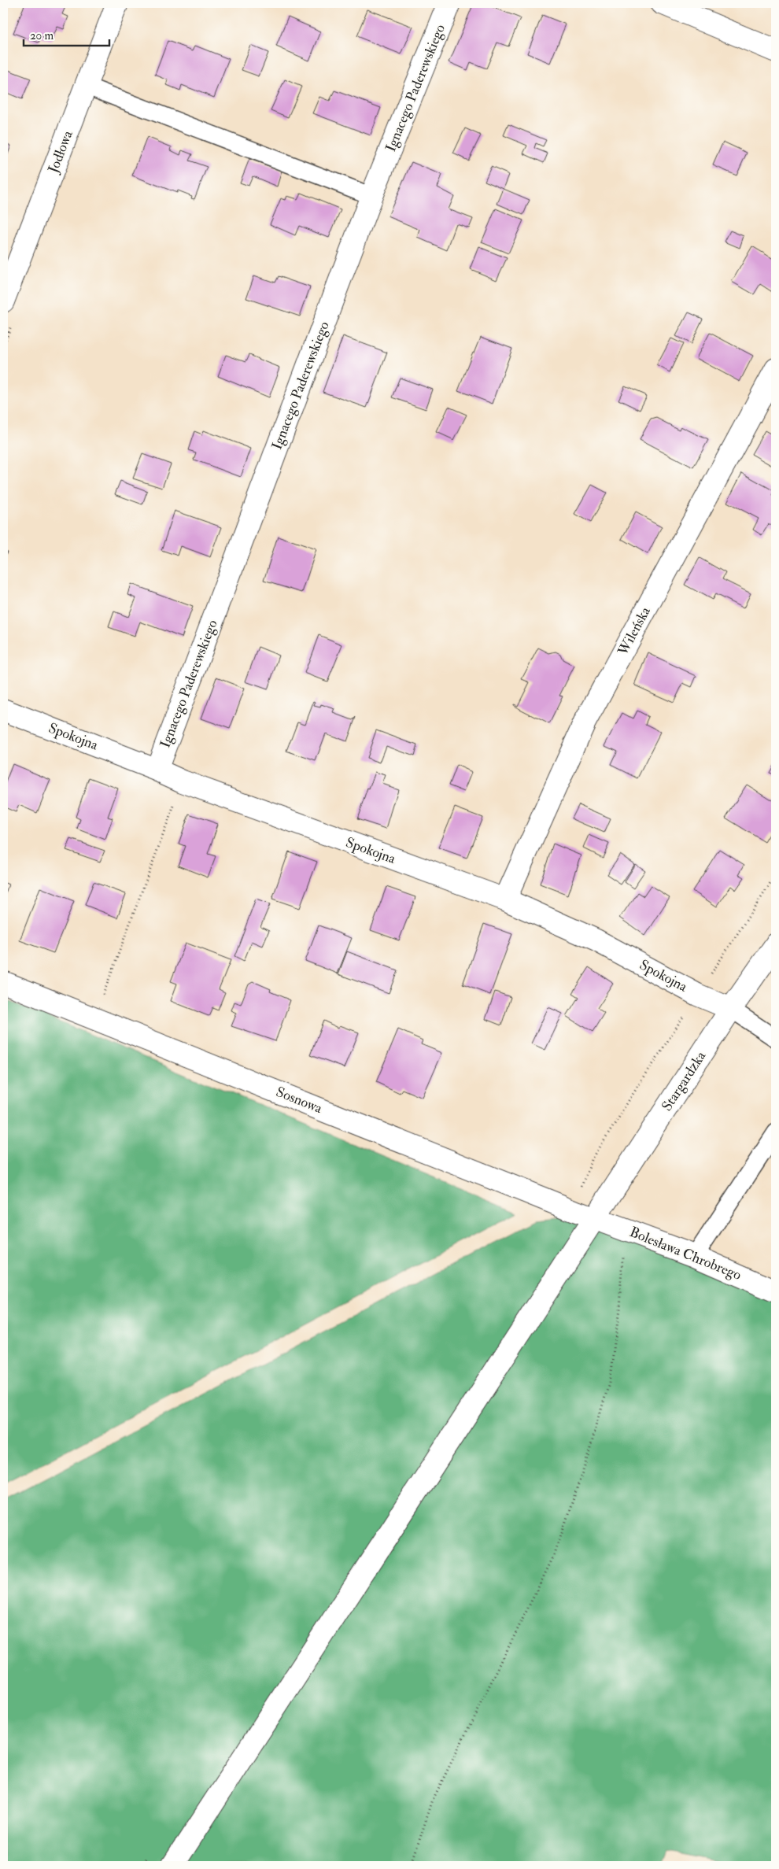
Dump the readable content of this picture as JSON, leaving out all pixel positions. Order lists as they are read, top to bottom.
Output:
{
  "streets": {
    "street": [
      "Ignacego Paderewskiego",
      "Jodłowa",
      "Wileńska",
      "Spokojna",
      "Stargardzka",
      "Sosnowa",
      "Bolesława Chrobrego"
    ]
  },
  "crossings": [
    ["Ignacego Paderewskiego", "Spokojna"],
    ["Wileńska", "Spokojna"],
    ["Spokojna", "Stargardzka"],
    ["Stargardzka", "Sosnowa"],
    ["Stargardzka", "Bolesława Chrobrego"],
    ["Sosnowa", "Bolesława Chrobrego"]
  ],
  "scale_bar": "20 m"
}
